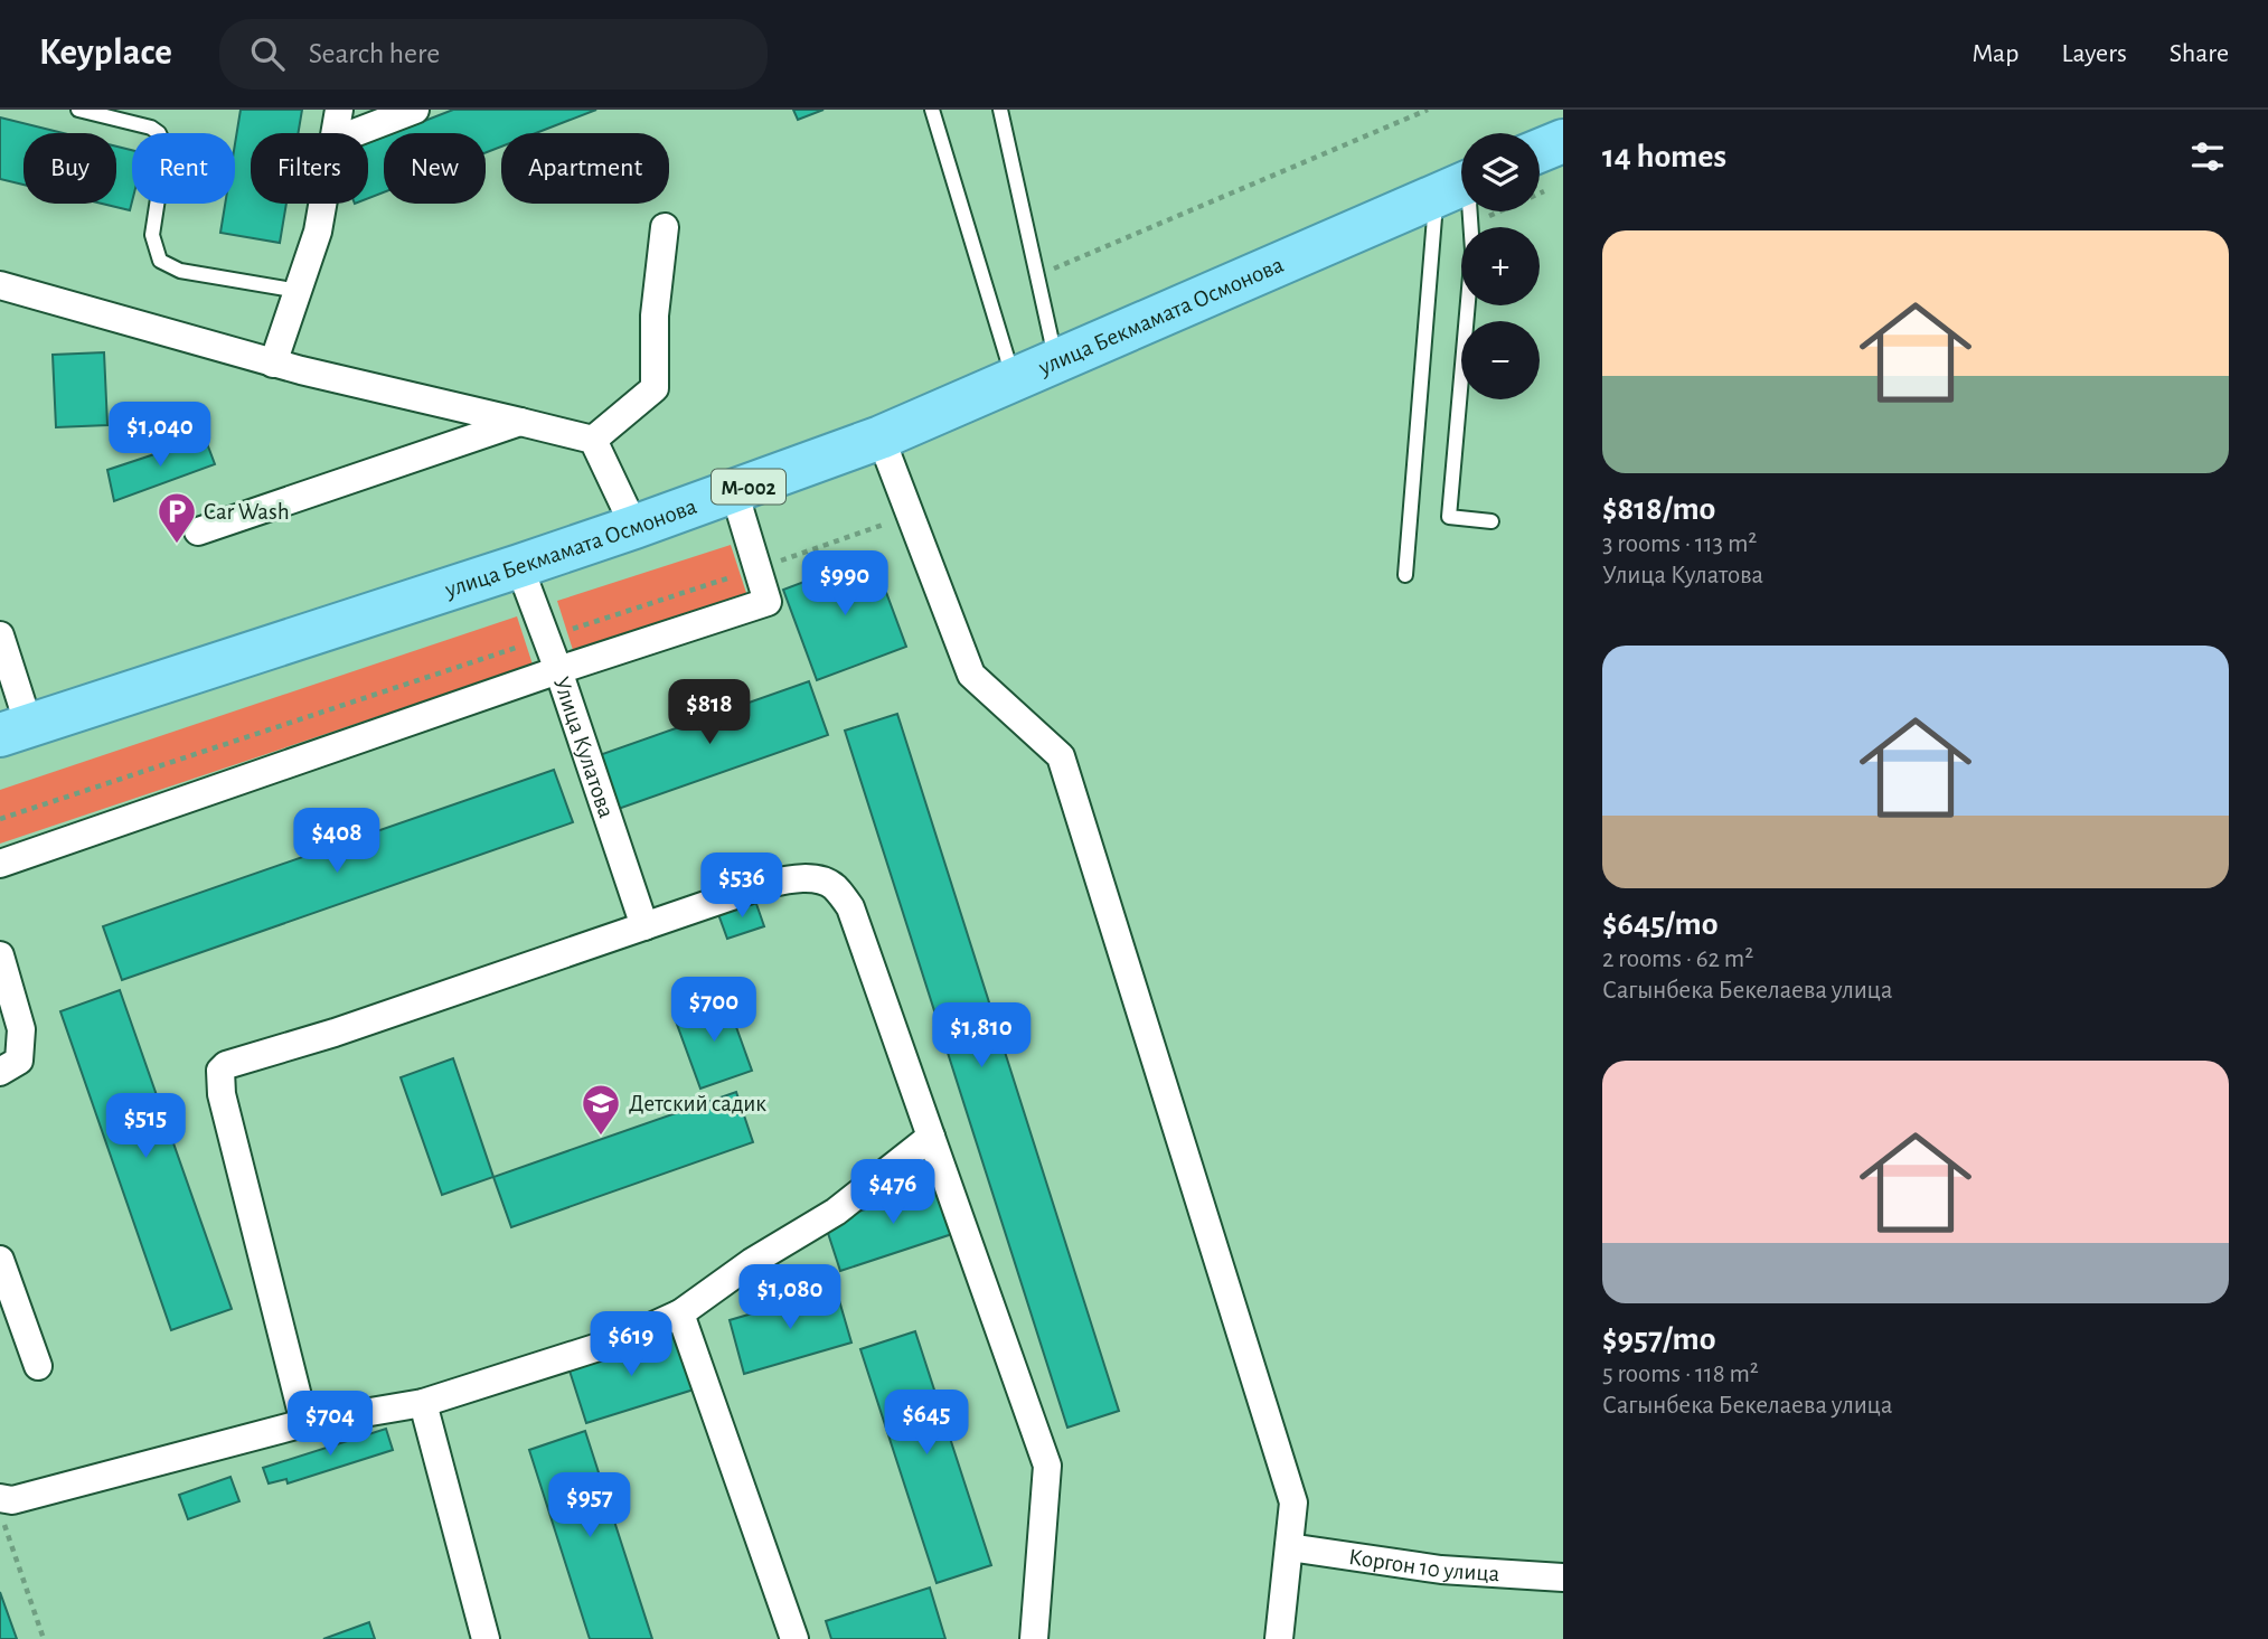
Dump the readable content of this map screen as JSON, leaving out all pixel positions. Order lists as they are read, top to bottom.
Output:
{
  "streets": {
    "highway": ["улица Бекмамата Осмонова", "M-002"],
    "street": ["Улица Кулатова", "Коргон 10 улица"]
  },
  "crossings": [
    ["улица Бекмамата Осмонова", "Улица Кулатова"]
  ],
  "places": {
    "parking": ["Car Wash"],
    "school or university": ["Детский садик"]
  },
  "page": {
    "header": "Keyplace",
    "search": "Search here",
    "nav": ["Map", "Layers", "Share"],
    "heading": "14 homes",
    "map_buttons": ["+", "−"],
    "chip": [
      "Buy",
      "Rent",
      "Filters",
      "New",
      "Apartment"
    ],
    "list": [
      {
        "name": "$818/mo",
        "note": "3 rooms · 113 m² · Улица Кулатова"
      },
      {
        "name": "$645/mo",
        "note": "2 rooms · 62 m² · Сагынбека Бекелаева улица"
      },
      {
        "name": "$957/mo",
        "note": "5 rooms · 118 m² · Сагынбека Бекелаева улица"
      }
    ],
    "price": [
      "$1,040",
      "$990",
      "$818",
      "$408",
      "$536",
      "$700",
      "$1,810",
      "$515",
      "$476",
      "$1,080",
      "$619",
      "$645",
      "$704",
      "$957"
    ]
  }
}
